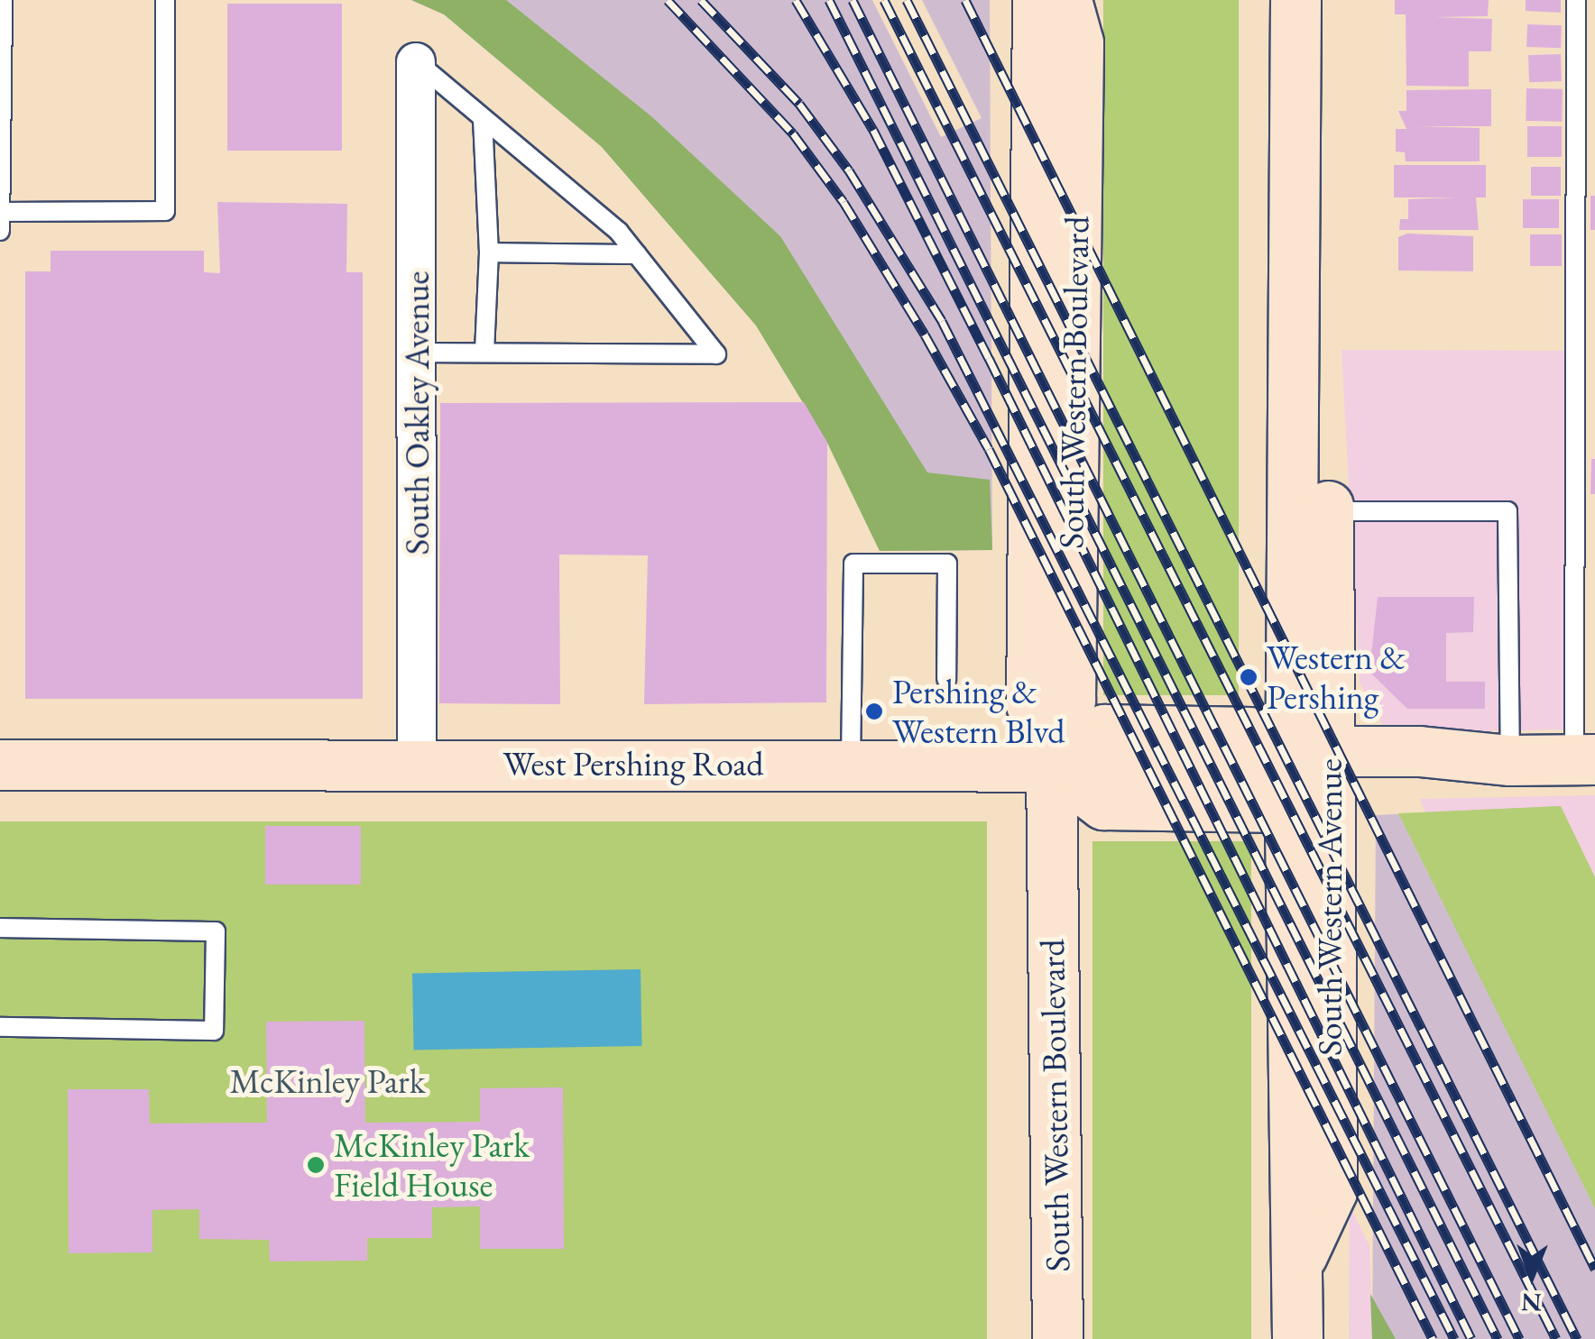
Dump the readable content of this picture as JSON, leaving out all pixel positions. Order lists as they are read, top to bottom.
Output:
{
  "streets": {
    "main road": ["South Western Boulevard", "West Pershing Road", "South Western Avenue"],
    "street": ["South Oakley Avenue"]
  },
  "crossings": [
    ["South Western Boulevard", "West Pershing Road"],
    ["South Oakley Avenue", "West Pershing Road"]
  ],
  "parks": ["McKinley Park"],
  "places": ["Western & Pershing", "Pershing & Western Blvd", "McKinley Park Field House"],
  "north": "bottom"
}
